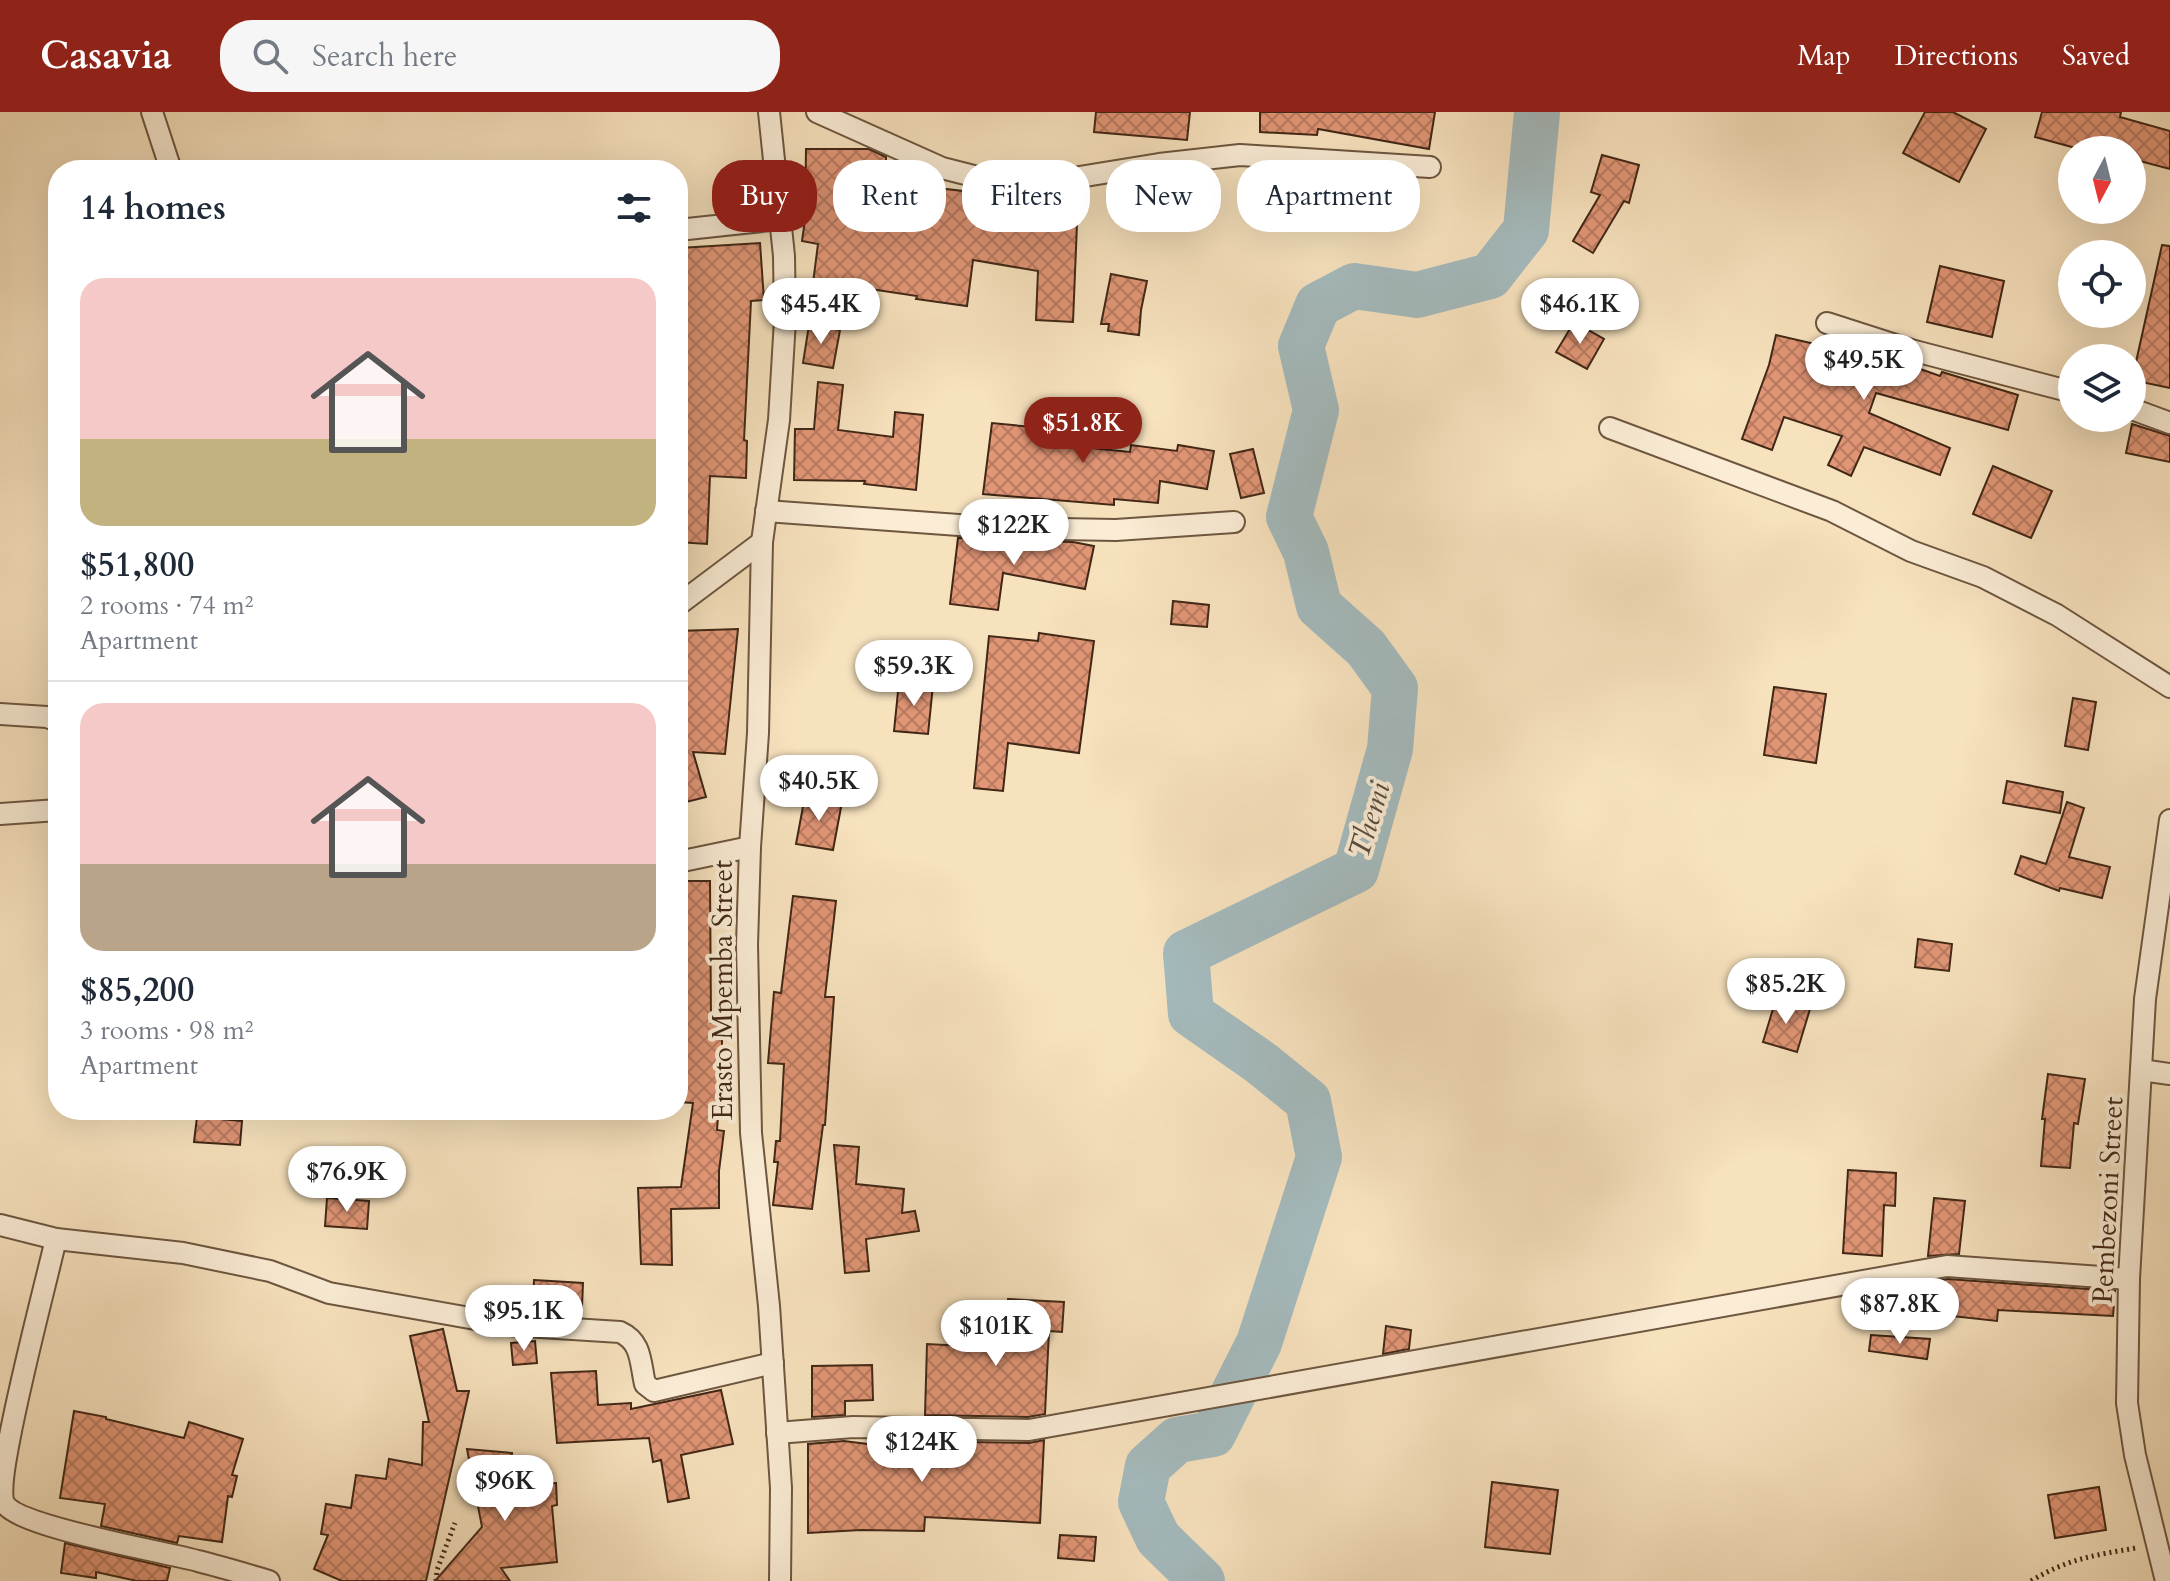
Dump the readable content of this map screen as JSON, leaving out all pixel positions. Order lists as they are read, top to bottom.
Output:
{
  "streets": {
    "street": ["Erasto Mpemba Street", "Pembezoni Street"]
  },
  "water": ["Themi"],
  "north": "bottom",
  "page": {
    "header": "Casavia",
    "search": "Search here",
    "nav": ["Map", "Directions", "Saved"],
    "chip": [
      "Buy",
      "Rent",
      "Filters",
      "New",
      "Apartment"
    ],
    "heading": "14 homes",
    "list": [
      {
        "name": "$51,800",
        "note": "2 rooms · 74 m² · Apartment"
      },
      {
        "name": "$85,200",
        "note": "3 rooms · 98 m² · Apartment"
      }
    ],
    "price": [
      "$45.4K",
      "$46.1K",
      "$49.5K",
      "$51.8K",
      "$122K",
      "$59.3K",
      "$40.5K",
      "$85.2K",
      "$76.9K",
      "$87.8K",
      "$95.1K",
      "$101K",
      "$124K",
      "$96K"
    ]
  }
}
